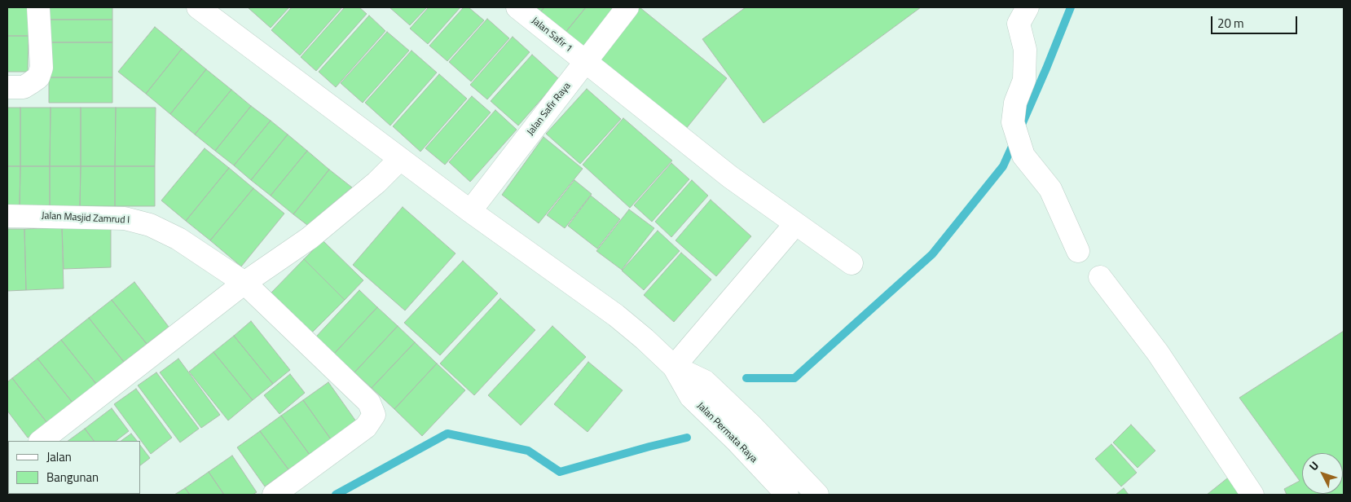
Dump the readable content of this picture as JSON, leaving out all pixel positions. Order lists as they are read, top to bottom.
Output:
{
  "streets": {
    "street": [
      "Jalan Safir 1",
      "Jalan Safir Raya",
      "Jalan Masjid Zamrud I",
      "Jalan Permata Raya"
    ]
  },
  "crossings": [
    ["Jalan Safir 1", "Jalan Safir Raya"]
  ],
  "legend": ["Jalan", "Bangunan"],
  "scale_bar": "20 m",
  "north": "top left"
}
